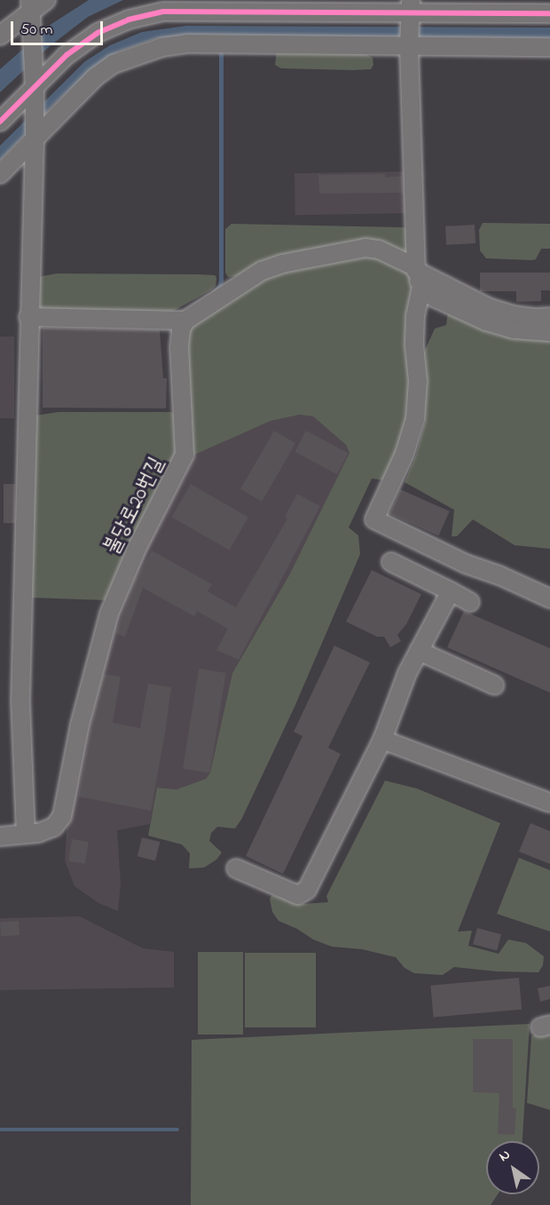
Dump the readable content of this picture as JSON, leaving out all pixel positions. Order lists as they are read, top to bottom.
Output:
{
  "streets": {
    "street": ["불당로20번길"]
  },
  "scale_bar": "50 m",
  "north": "top left"
}
